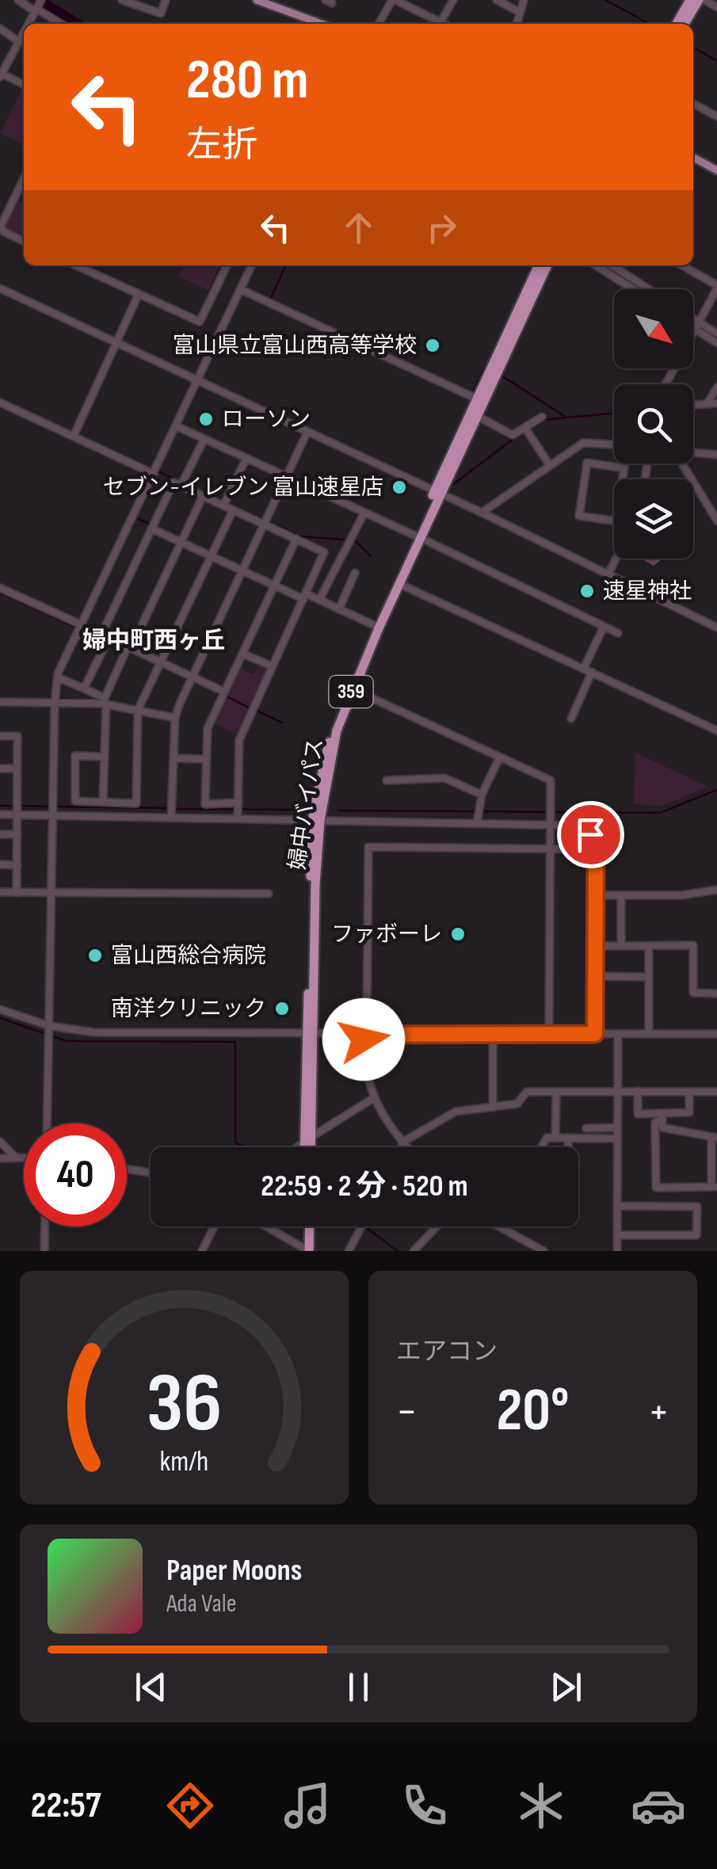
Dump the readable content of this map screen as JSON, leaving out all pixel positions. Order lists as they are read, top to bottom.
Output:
{
  "streets": {
    "highway": ["359", "婦中バイパス"]
  },
  "districts": ["婦中町西ヶ丘"],
  "places": [
    "富山県立富山西高等学校",
    "ローソン",
    "セブン−イレブン 富山速星店",
    "速星神社",
    "ファボーレ",
    "富山西総合病院",
    "南洋クリニック"
  ],
  "north": "bottom right",
  "page": {
    "turn": ["280 m", "左折"],
    "limit": "40",
    "trip": "22:59 · 2 分 · 520 m",
    "tile": "エアコン",
    "heat": ["−", "20°", "+"],
    "song": ["Paper Moons", "Ada Vale"],
    "tabs": "22:57",
    "gauge": ["36", "km/h"]
  }
}
